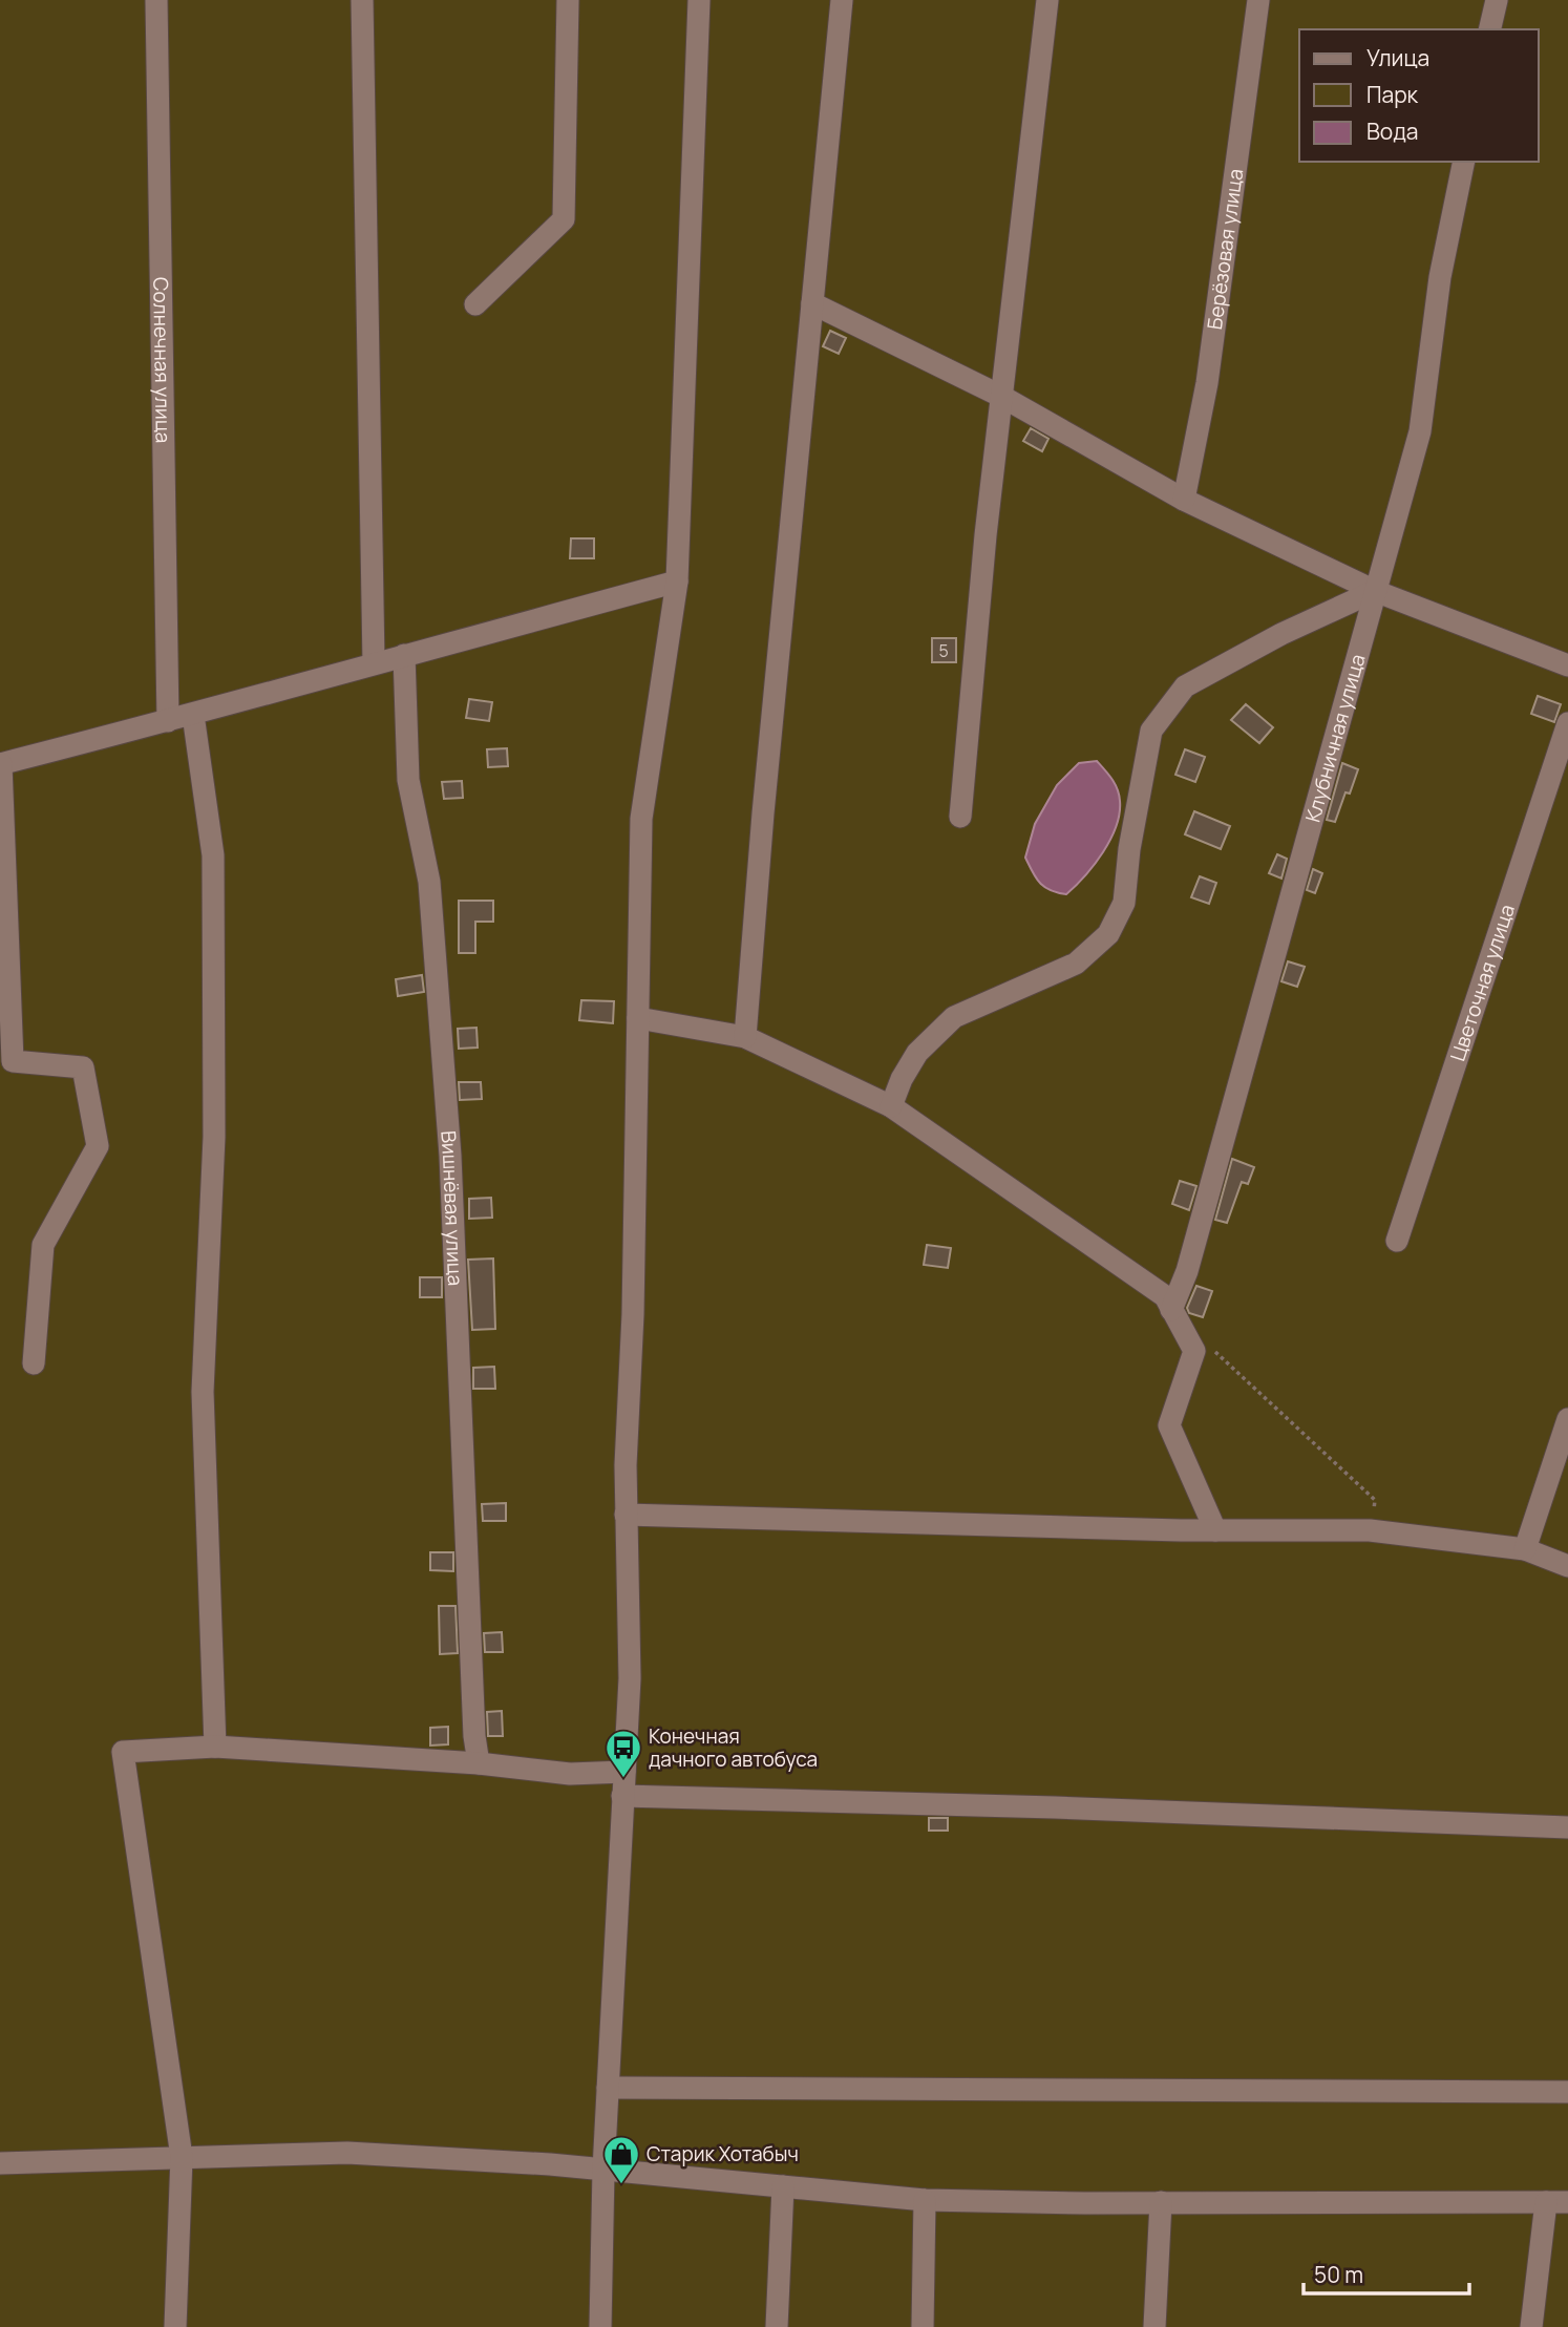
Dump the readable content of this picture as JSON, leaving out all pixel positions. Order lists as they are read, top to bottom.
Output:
{
  "streets": {
    "street": [
      "Берёзовая улица",
      "Солнечная улица",
      "Клубничная улица",
      "Цветочная улица",
      "Вишнёвая улица"
    ]
  },
  "places": {
    "bus stop": ["Конечная дачного автобуса"],
    "shop": ["Старик Хотабыч"]
  },
  "house_numbers": ["5"],
  "legend": ["Улица", "Парк", "Вода"],
  "scale_bar": "50 m"
}
